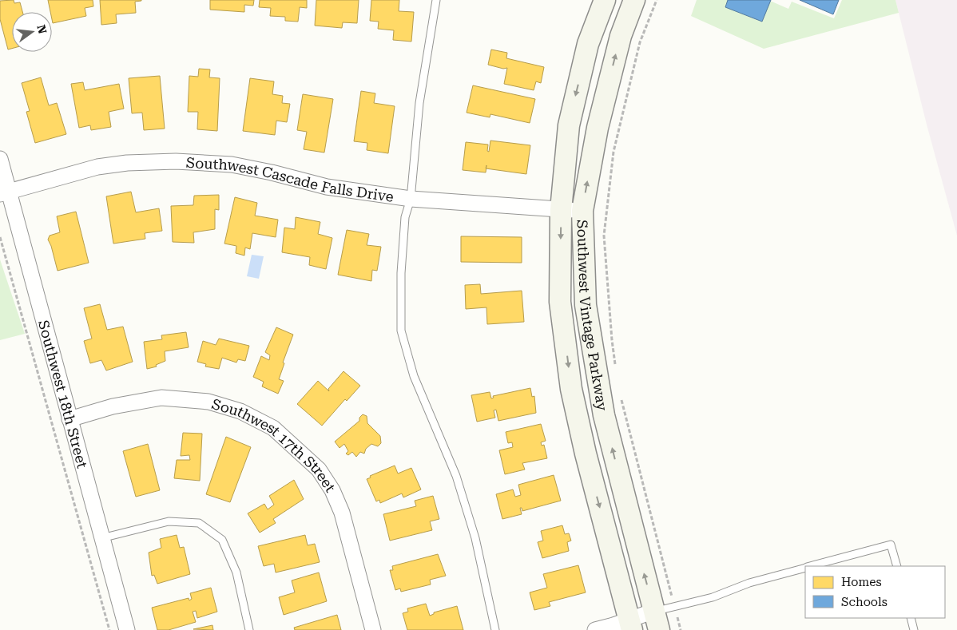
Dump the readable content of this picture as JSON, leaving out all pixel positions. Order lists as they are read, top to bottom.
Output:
{
  "streets": {
    "street": [
      "Southwest Cascade Falls Drive",
      "Southwest Vintage Parkway",
      "Southwest 18th Street",
      "Southwest 17th Street"
    ]
  },
  "crossings": [
    ["Southwest Cascade Falls Drive", "Southwest Vintage Parkway"],
    ["Southwest Cascade Falls Drive", "Southwest 18th Street"],
    ["Southwest 18th Street", "Southwest 17th Street"]
  ],
  "legend": ["Homes", "Schools"],
  "north": "right"
}
